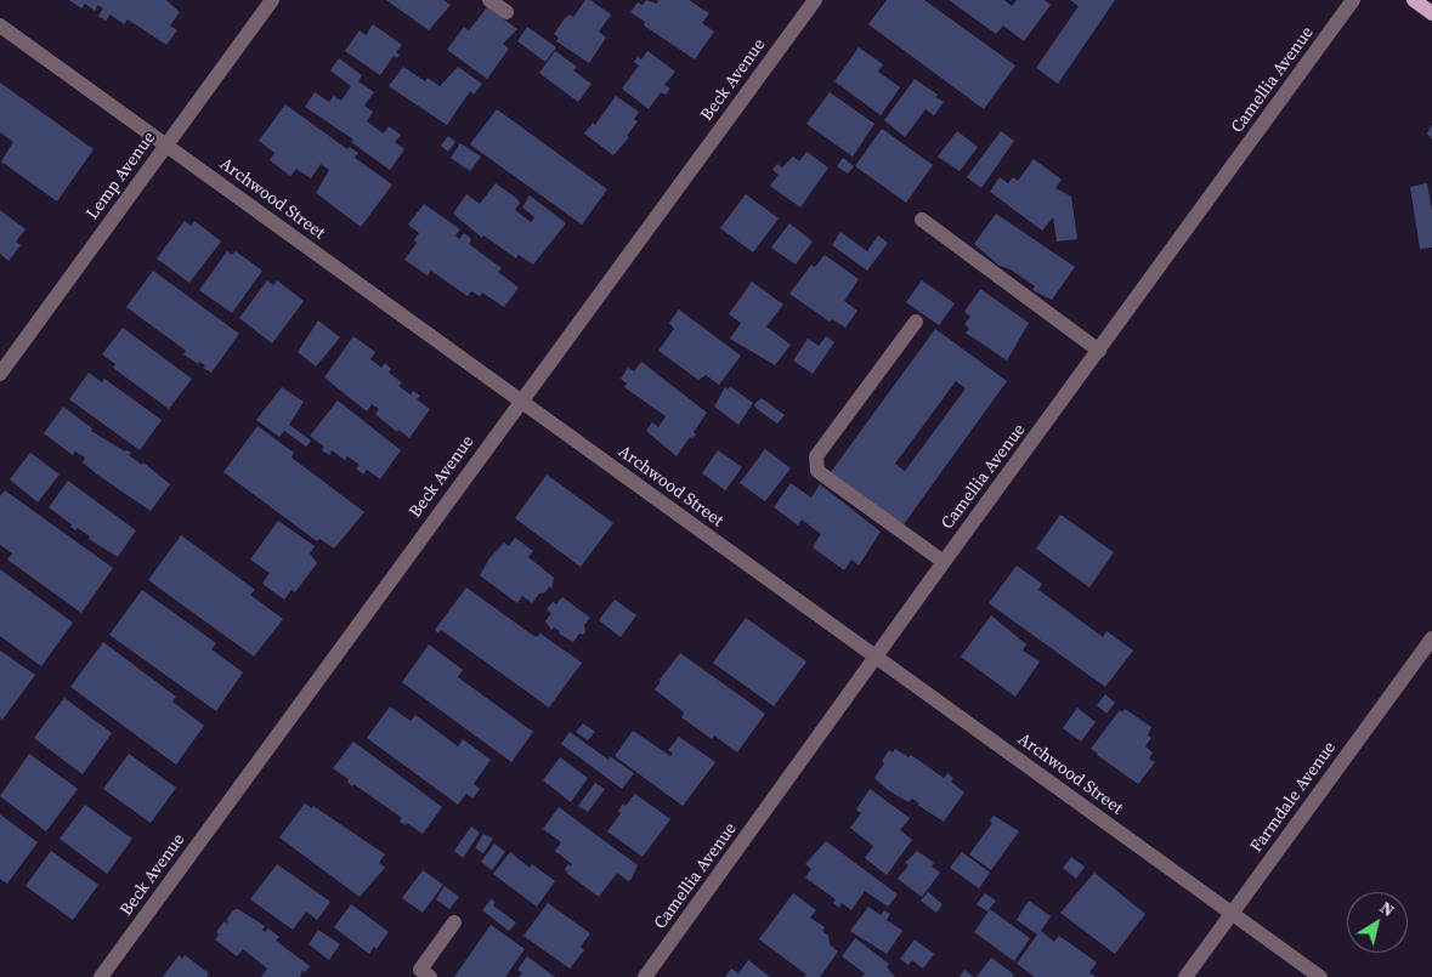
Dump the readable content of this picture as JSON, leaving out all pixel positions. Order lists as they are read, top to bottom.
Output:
{
  "streets": {
    "street": [
      "Beck Avenue",
      "Camellia Avenue",
      "Lemp Avenue",
      "Archwood Street",
      "Farmdale Avenue"
    ]
  },
  "crossings": [
    ["Beck Avenue", "Archwood Street"],
    ["Camellia Avenue", "Archwood Street"],
    ["Lemp Avenue", "Archwood Street"],
    ["Archwood Street", "Farmdale Avenue"]
  ],
  "north": "top right"
}
